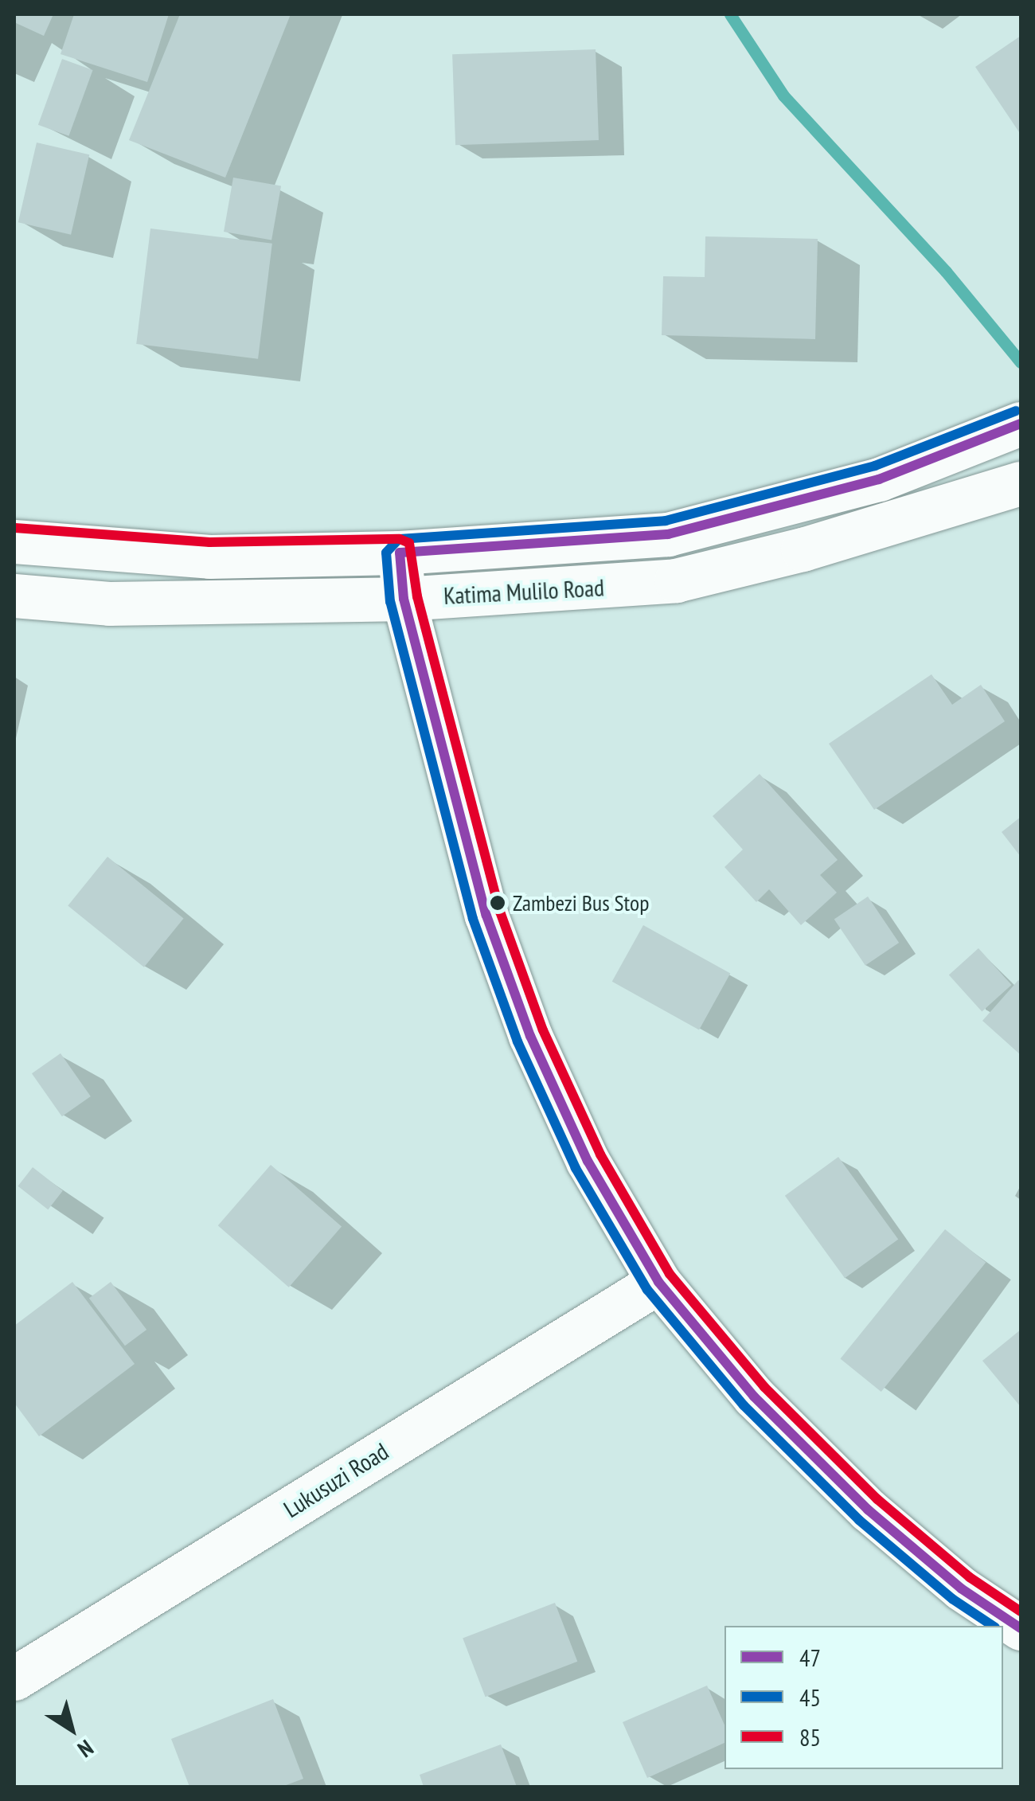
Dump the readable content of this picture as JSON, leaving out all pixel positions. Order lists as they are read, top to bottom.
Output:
{
  "streets": {
    "main road": ["Katima Mulilo Road", "Lukusuzi Road"]
  },
  "places": ["Zambezi Bus Stop"],
  "lines": ["transit line 45", "transit line 47", "transit line 85"],
  "legend": ["47", "45", "85"],
  "north": "bottom right"
}
